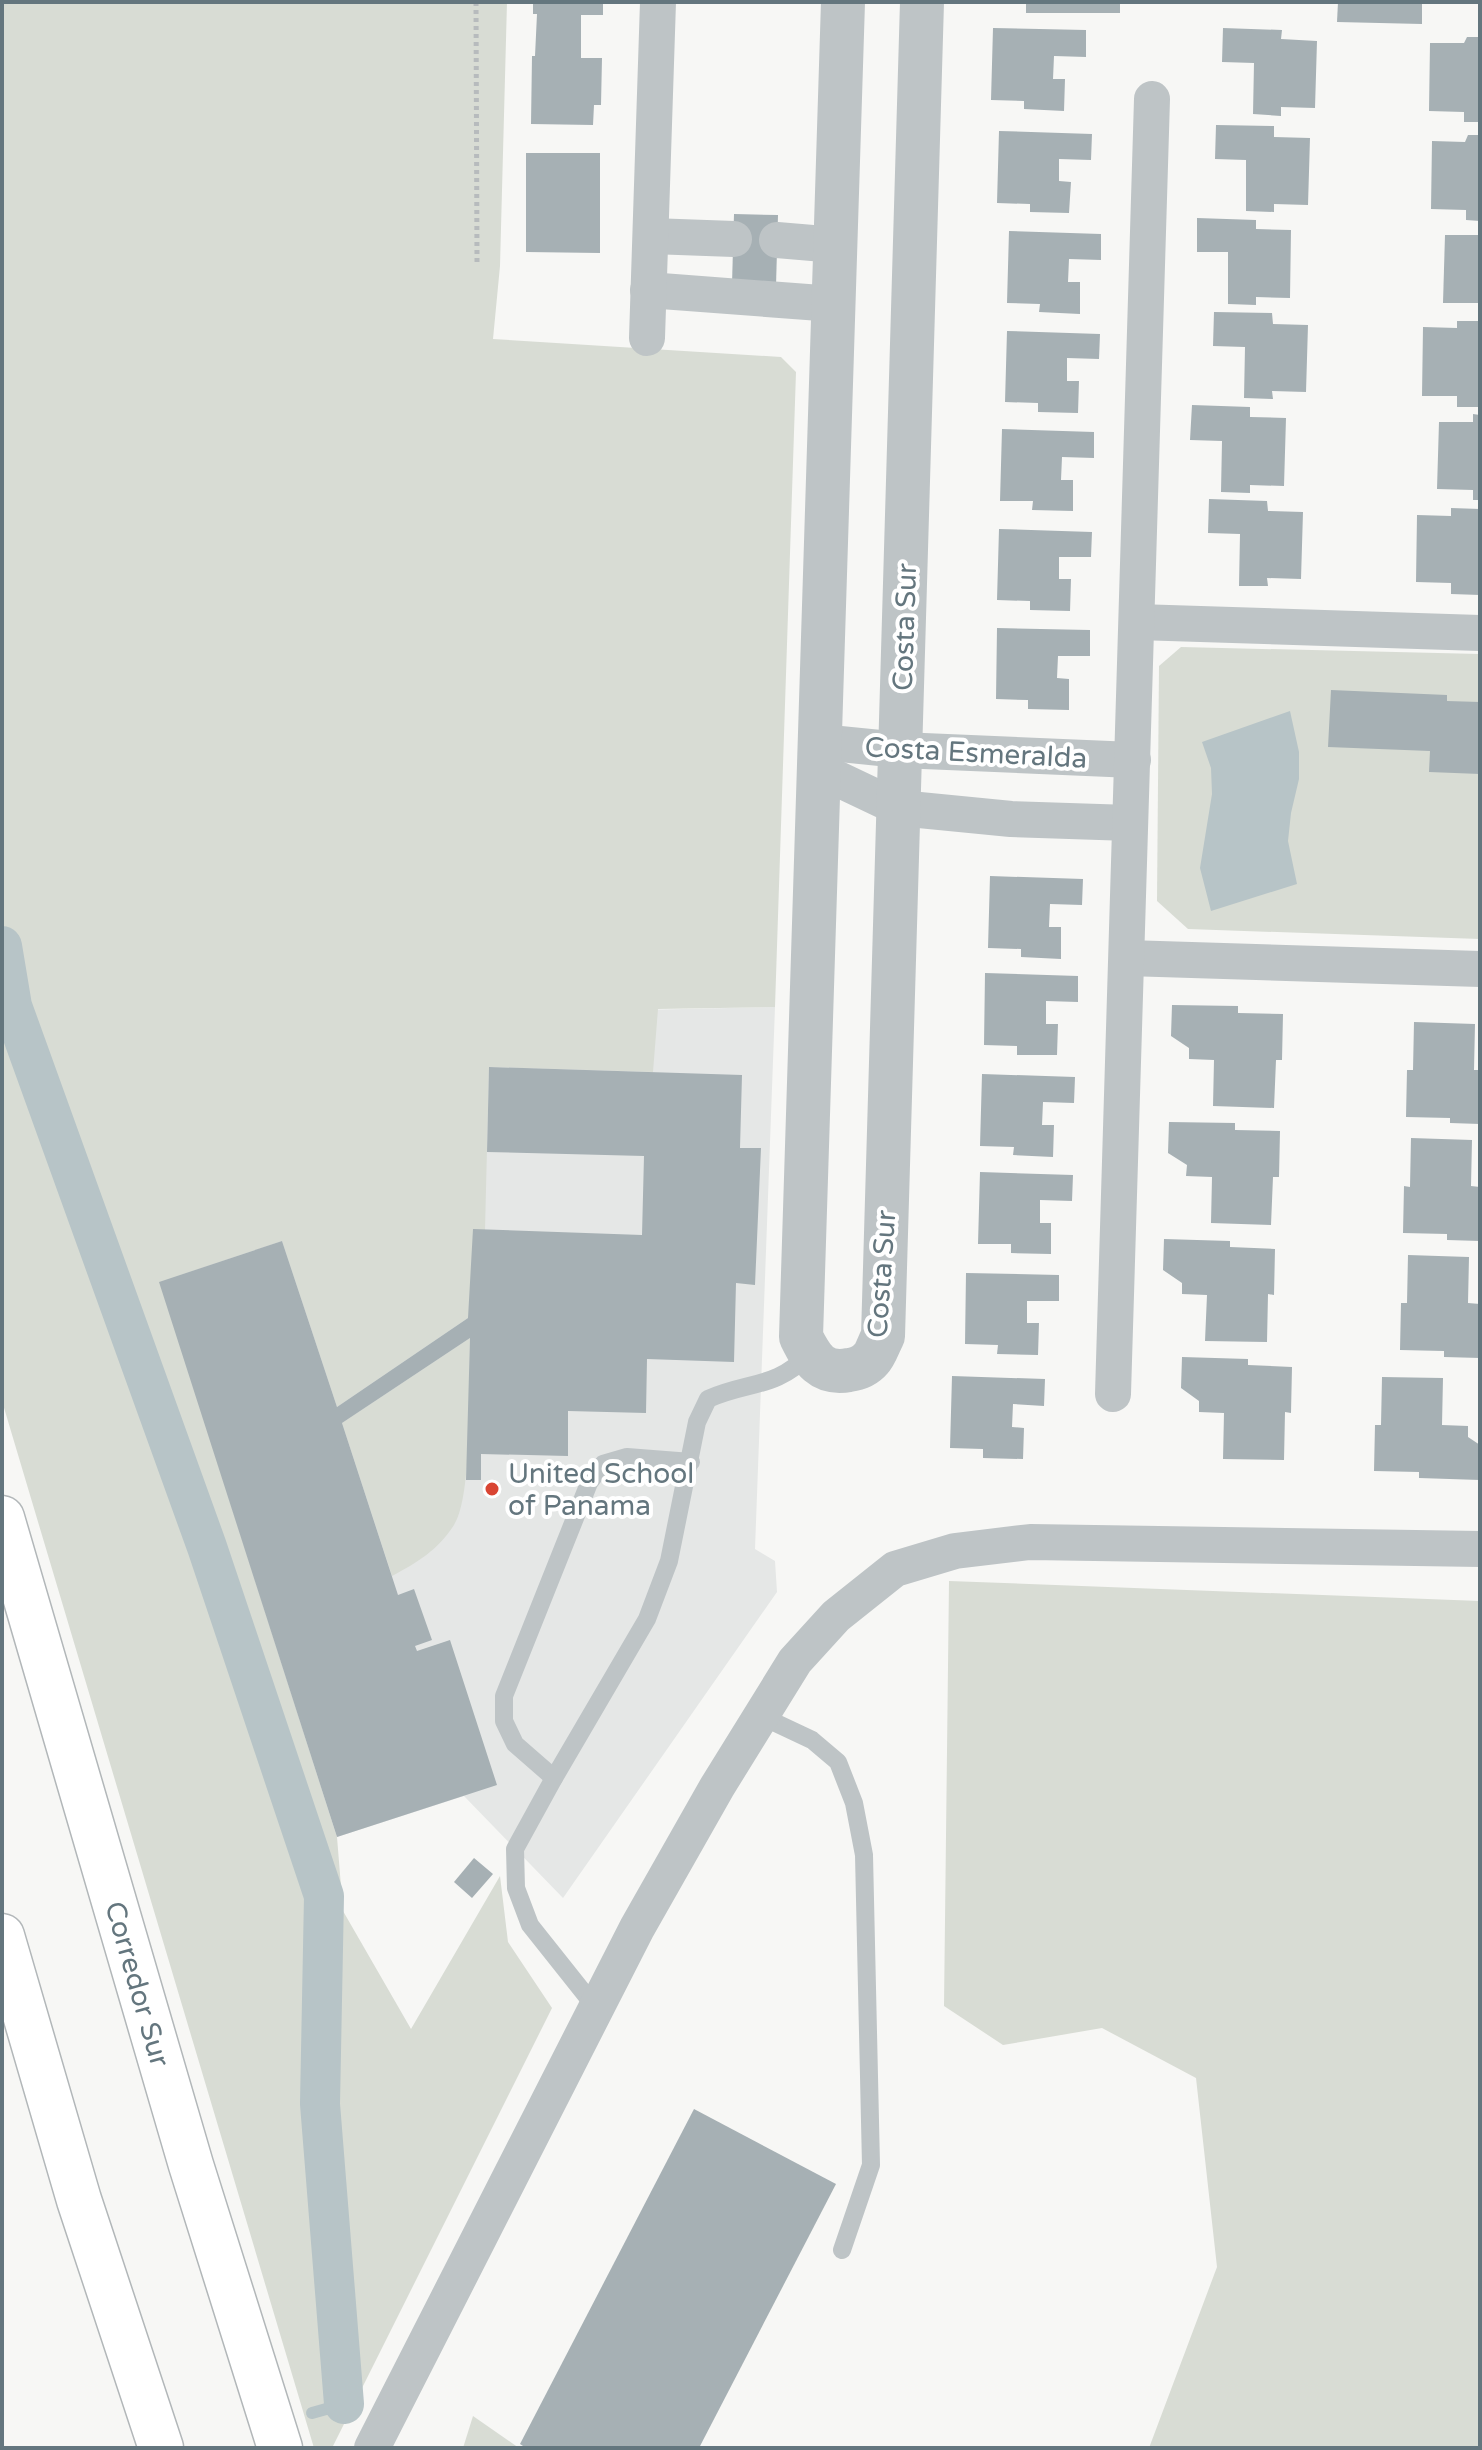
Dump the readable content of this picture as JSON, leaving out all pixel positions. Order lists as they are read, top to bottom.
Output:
{
  "streets": {
    "highway": ["Corredor Sur"],
    "street": ["Costa Sur", "Costa Esmeralda"]
  },
  "crossings": [
    ["Costa Sur", "Costa Esmeralda"]
  ],
  "places": ["United School of Panama"]
}
